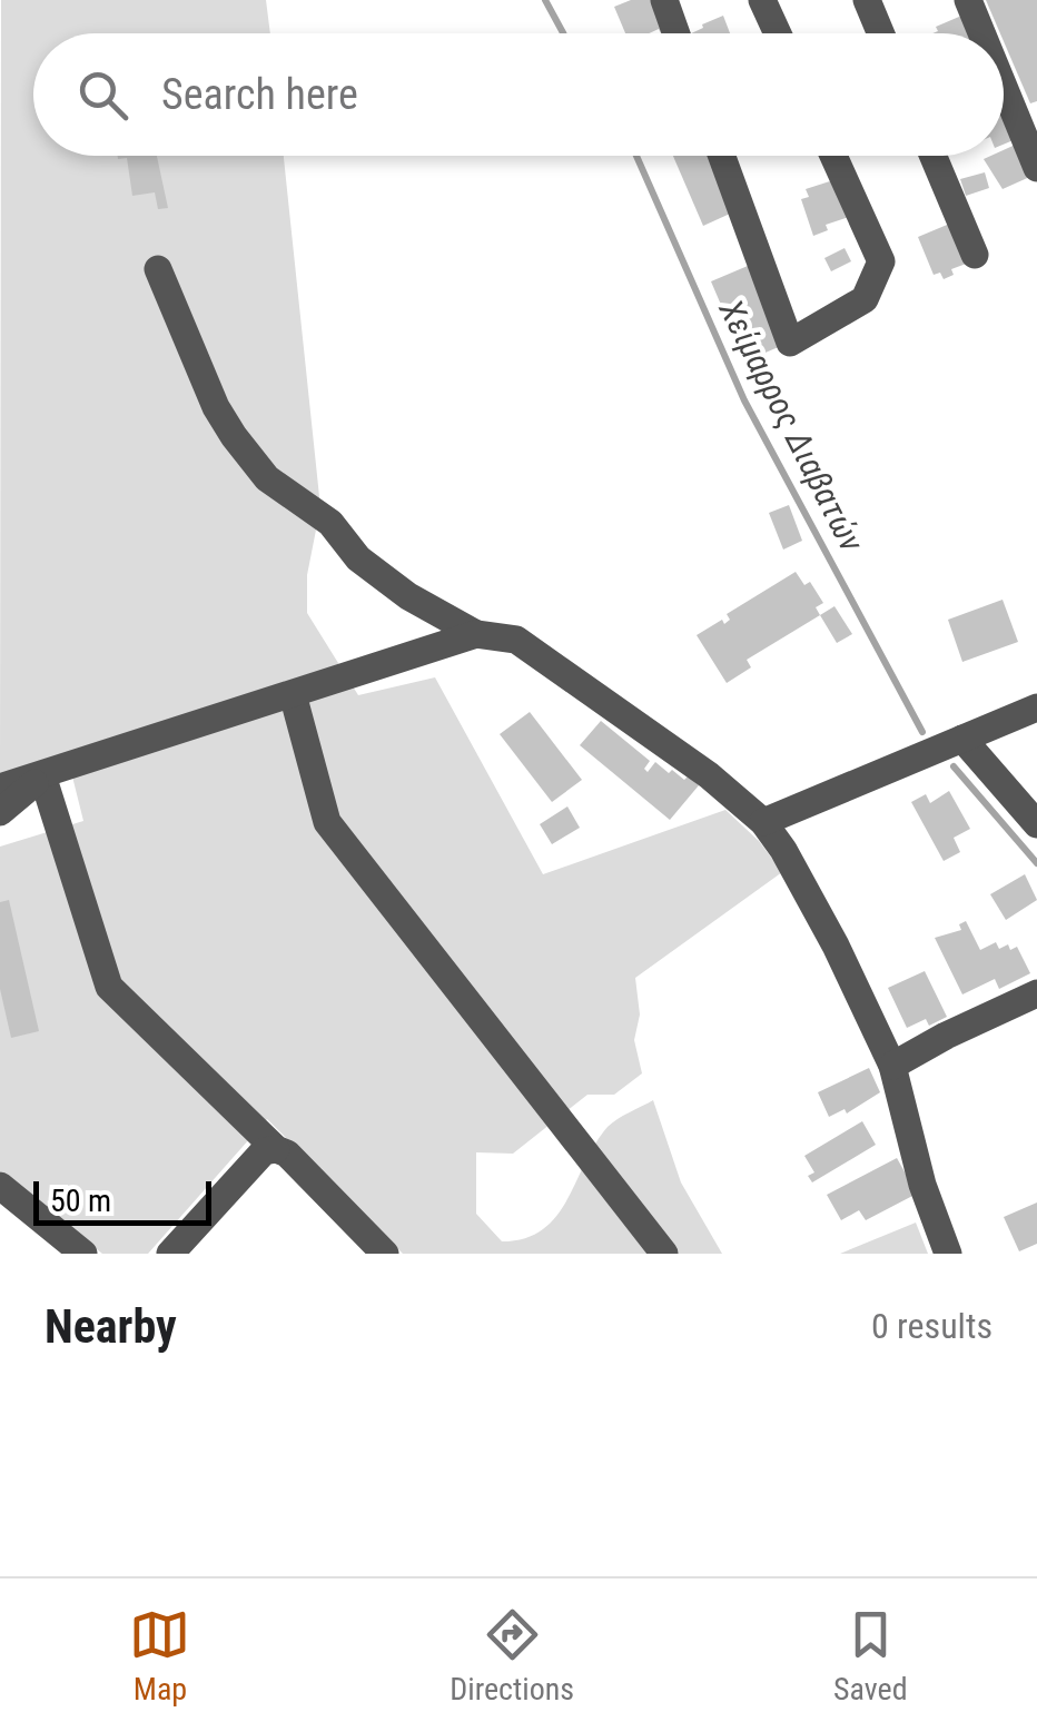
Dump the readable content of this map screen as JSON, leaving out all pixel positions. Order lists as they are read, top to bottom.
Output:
{
  "water": ["Χείμαρρος Διαβατών"],
  "scale_bar": "50 m",
  "page": {
    "search": "Search here",
    "scale": "50 m",
    "heading": ["Nearby", "0 results"],
    "nav": ["Map", "Directions", "Saved"]
  }
}
